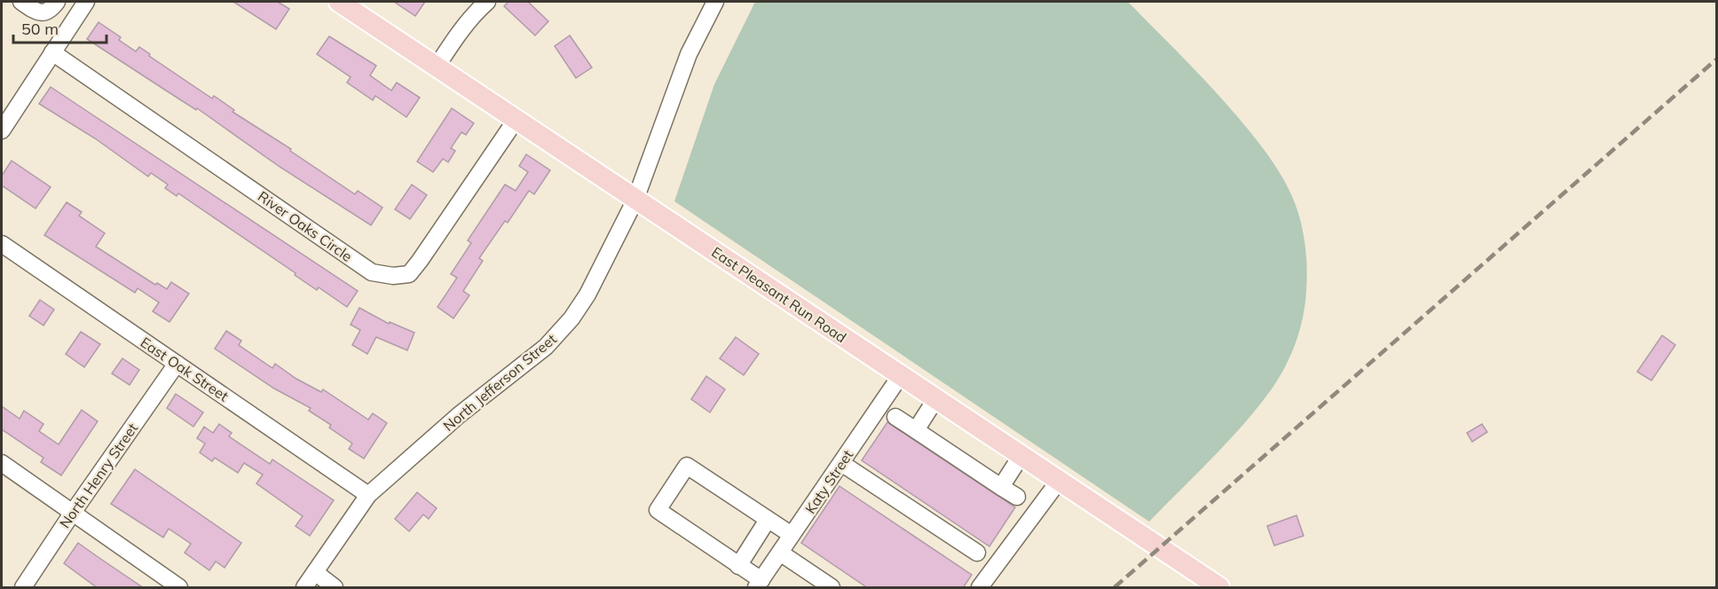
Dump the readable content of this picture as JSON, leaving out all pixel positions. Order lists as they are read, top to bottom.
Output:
{
  "streets": {
    "main road": ["East Pleasant Run Road"],
    "street": [
      "River Oaks Circle",
      "East Oak Street",
      "North Jefferson Street",
      "North Henry Street",
      "Katy Street"
    ]
  },
  "crossings": [
    ["River Oaks Circle", "East Pleasant Run Road"],
    ["East Pleasant Run Road", "North Jefferson Street"],
    ["East Pleasant Run Road", "Katy Street"],
    ["East Oak Street", "North Jefferson Street"],
    ["East Oak Street", "North Henry Street"]
  ],
  "scale_bar": "50 m"
}
